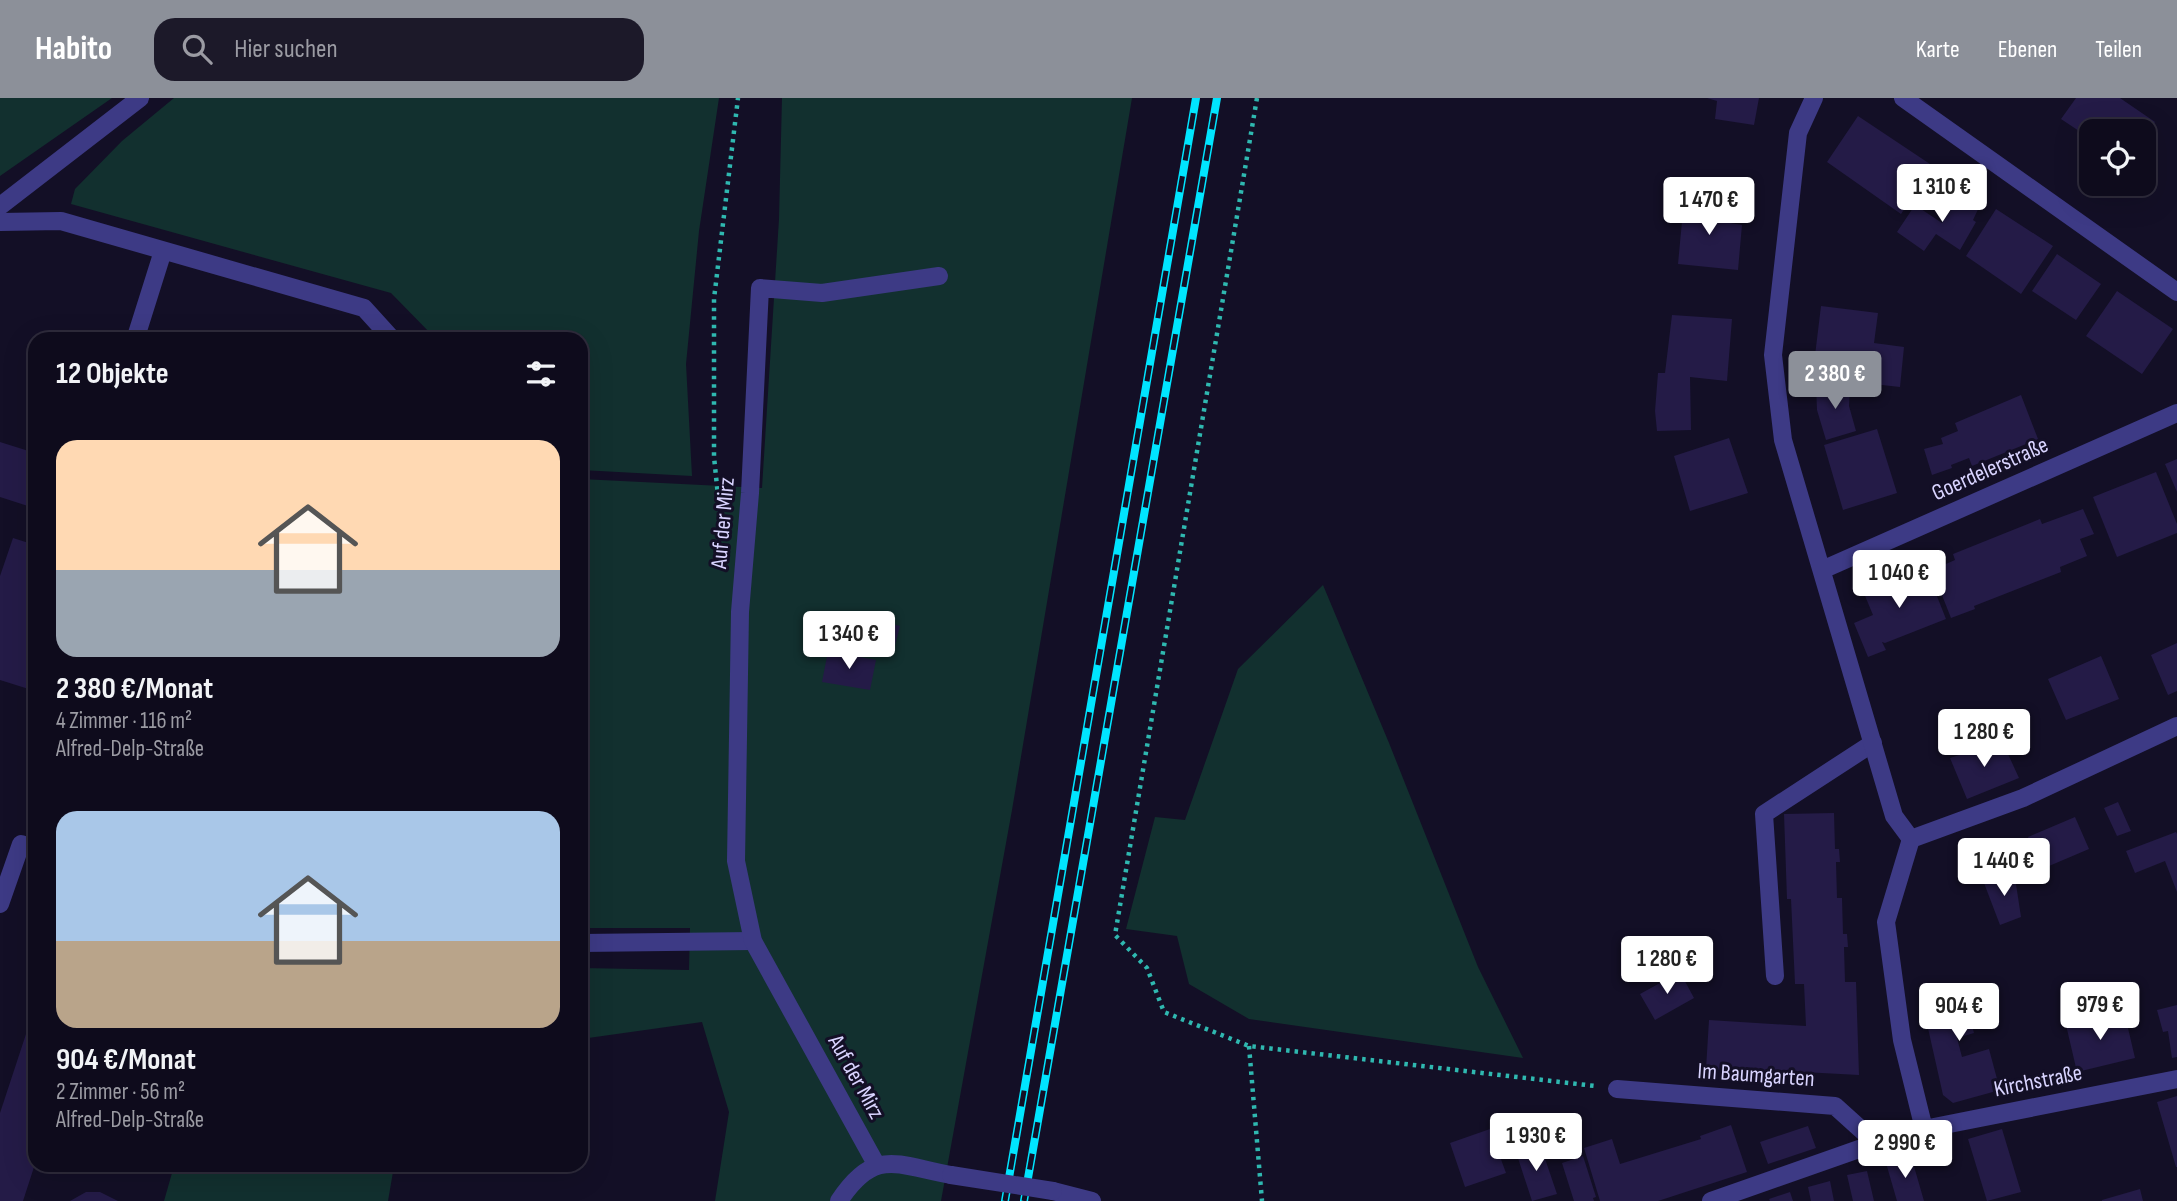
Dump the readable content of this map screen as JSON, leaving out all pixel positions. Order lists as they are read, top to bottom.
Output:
{
  "streets": {
    "street": [
      "Goerdelerstraße",
      "Auf der Mirz",
      "Im Baumgarten",
      "Kirchstraße"
    ]
  },
  "crossings": [
    ["Im Baumgarten", "Kirchstraße"]
  ],
  "page": {
    "header": "Habito",
    "search": "Hier suchen",
    "nav": ["Karte", "Ebenen", "Teilen"],
    "price": [
      "1 310 €",
      "1 470 €",
      "2 380 €",
      "1 040 €",
      "1 340 €",
      "1 280 €",
      "1 440 €",
      "1 280 €",
      "979 €",
      "904 €",
      "1 930 €",
      "2 990 €"
    ],
    "heading": "12 Objekte",
    "list": [
      {
        "name": "2 380 €/Monat",
        "note": "4 Zimmer · 116 m² · Alfred-Delp-Straße"
      },
      {
        "name": "904 €/Monat",
        "note": "2 Zimmer · 56 m² · Alfred-Delp-Straße"
      }
    ]
  }
}
